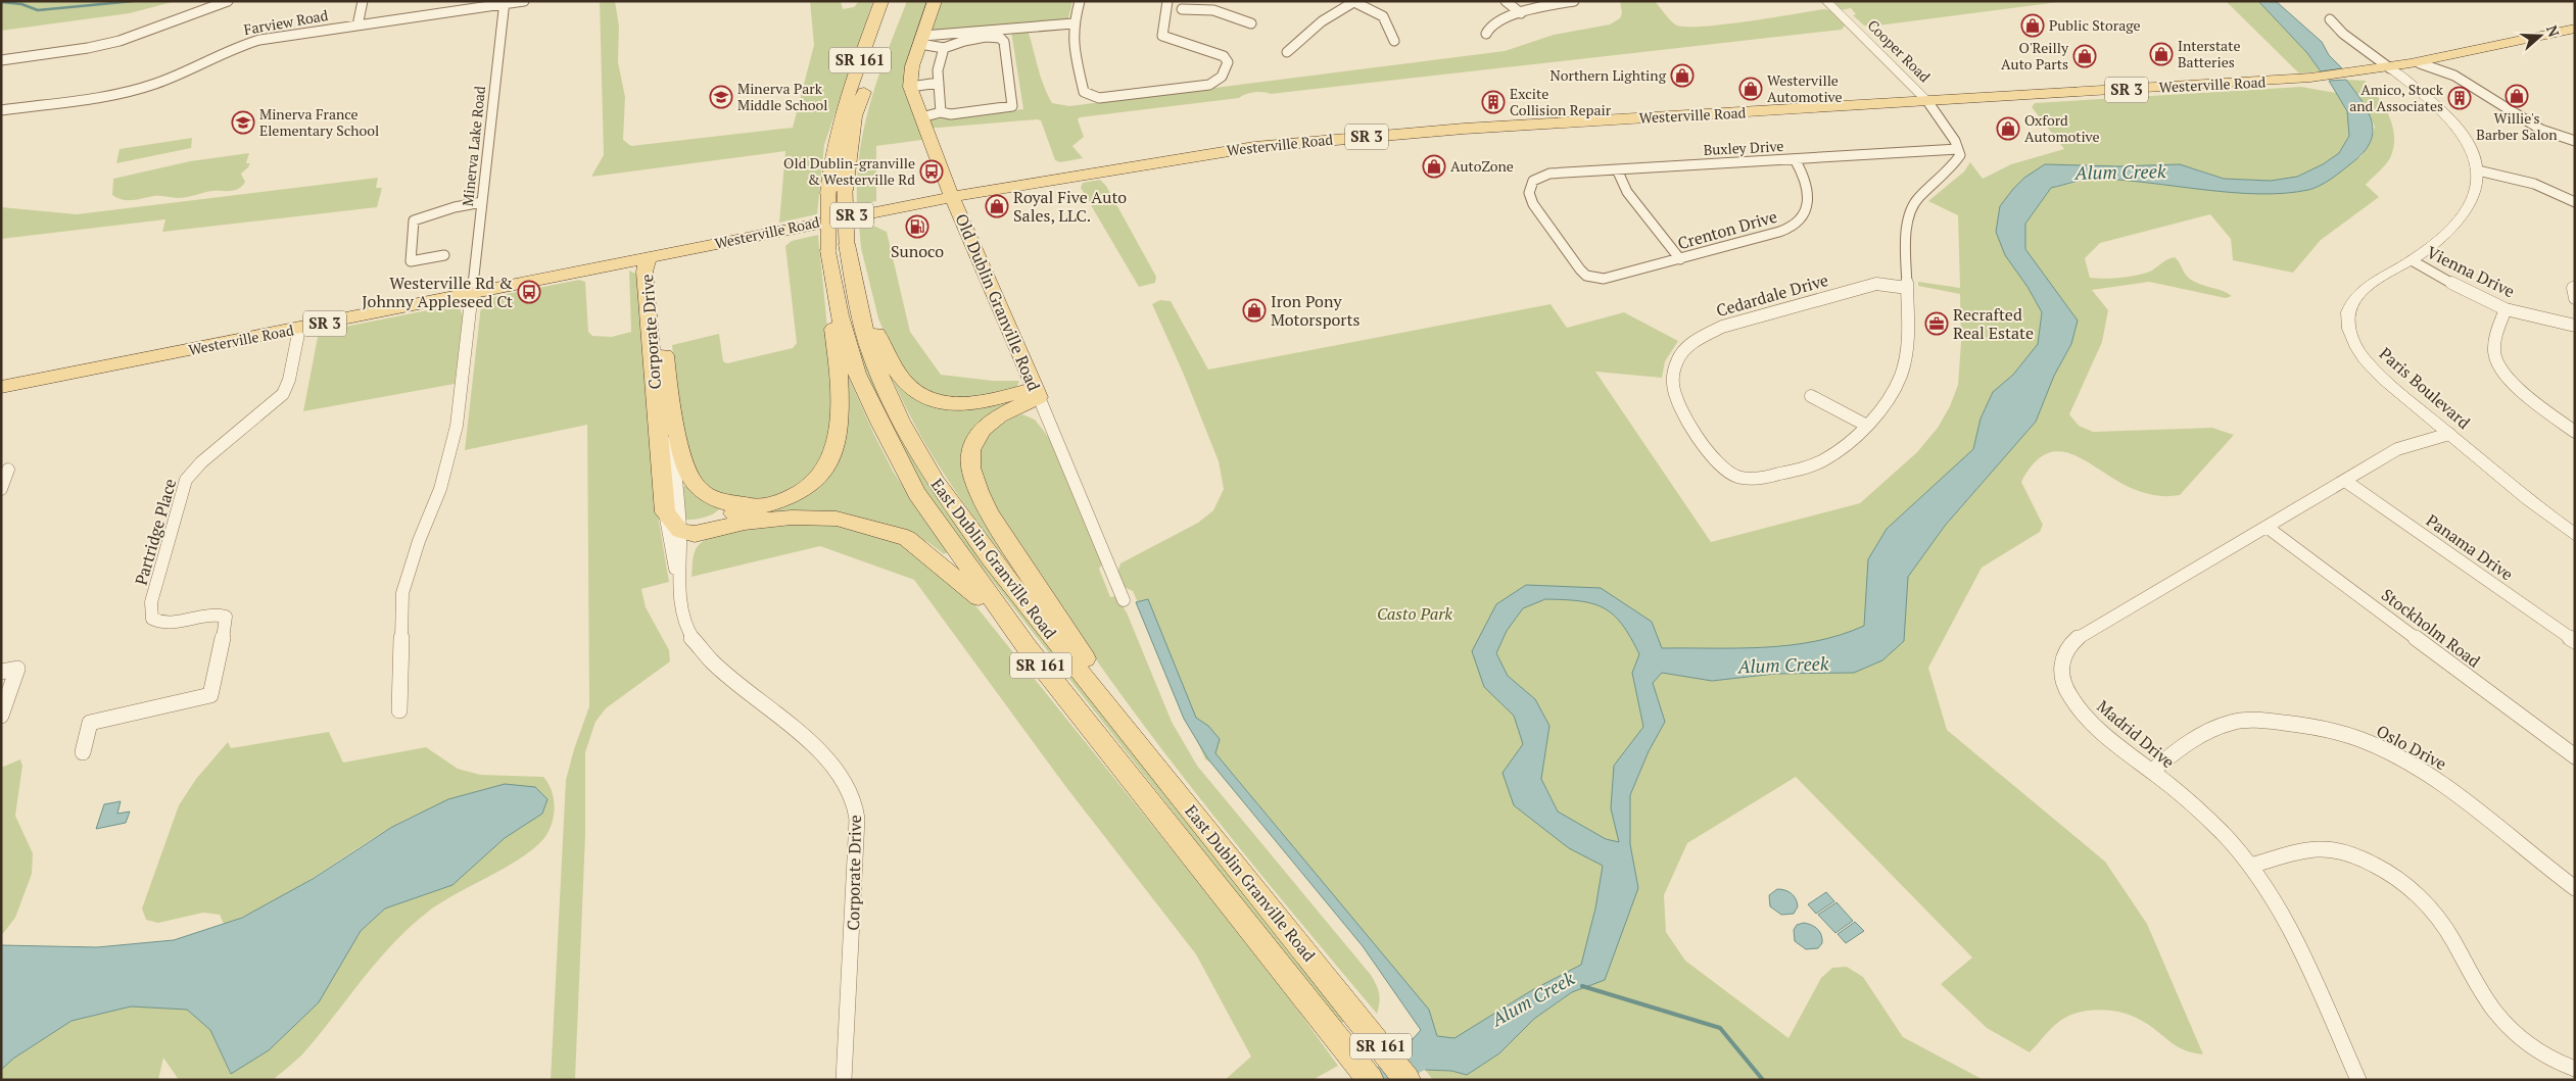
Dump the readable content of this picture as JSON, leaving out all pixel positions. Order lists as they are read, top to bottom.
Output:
{
  "streets": {
    "main road": [
      "SR 161",
      "Westerville Road",
      "SR 3",
      "Old Dublin Granville Road",
      "Corporate Drive",
      "East Dublin Granville Road"
    ],
    "street": [
      "Farview Road",
      "Cooper Road",
      "Minerva Lake Road",
      "Buxley Drive",
      "Crenton Drive",
      "Vienna Drive",
      "Cedardale Drive",
      "Paris Boulevard",
      "Partridge Place",
      "Panama Drive",
      "Stockholm Road",
      "Madrid Drive",
      "Oslo Drive"
    ]
  },
  "crossings": [
    ["Farview Road", "Minerva Lake Road"],
    ["Cooper Road", "Westerville Road"],
    ["Westerville Road", "Minerva Lake Road"],
    ["Westerville Road", "Old Dublin Granville Road"],
    ["Westerville Road", "Corporate Drive"],
    ["Westerville Road", "Partridge Place"],
    ["Buxley Drive", "Crenton Drive"],
    ["Vienna Drive", "Paris Boulevard"],
    ["Paris Boulevard", "Madrid Drive"],
    ["Panama Drive", "Madrid Drive"],
    ["Stockholm Road", "Madrid Drive"],
    ["Madrid Drive", "Oslo Drive"]
  ],
  "water": ["Alum Creek"],
  "parks": ["Casto Park"],
  "places": {
    "shop": [
      "Public Storage",
      "Interstate Batteries",
      "O'Reilly Auto Parts",
      "Northern Lighting",
      "Westerville Automotive",
      "Willie's Barber Salon",
      "Oxford Automotive",
      "AutoZone",
      "Royal Five Auto Sales, LLC.",
      "Iron Pony Motorsports"
    ],
    "school or university": ["Minerva Park Middle School", "Minerva France Elementary School"],
    "building": ["Amico, Stock and Associates", "Excite Collision Repair"],
    "bus stop": ["Old Dublin-granville & Westerville Rd", "Westerville Rd & Johnny Appleseed Ct"],
    "fuel station": ["Sunoco"],
    "office": ["Recrafted Real Estate"]
  },
  "north": "right"
}
